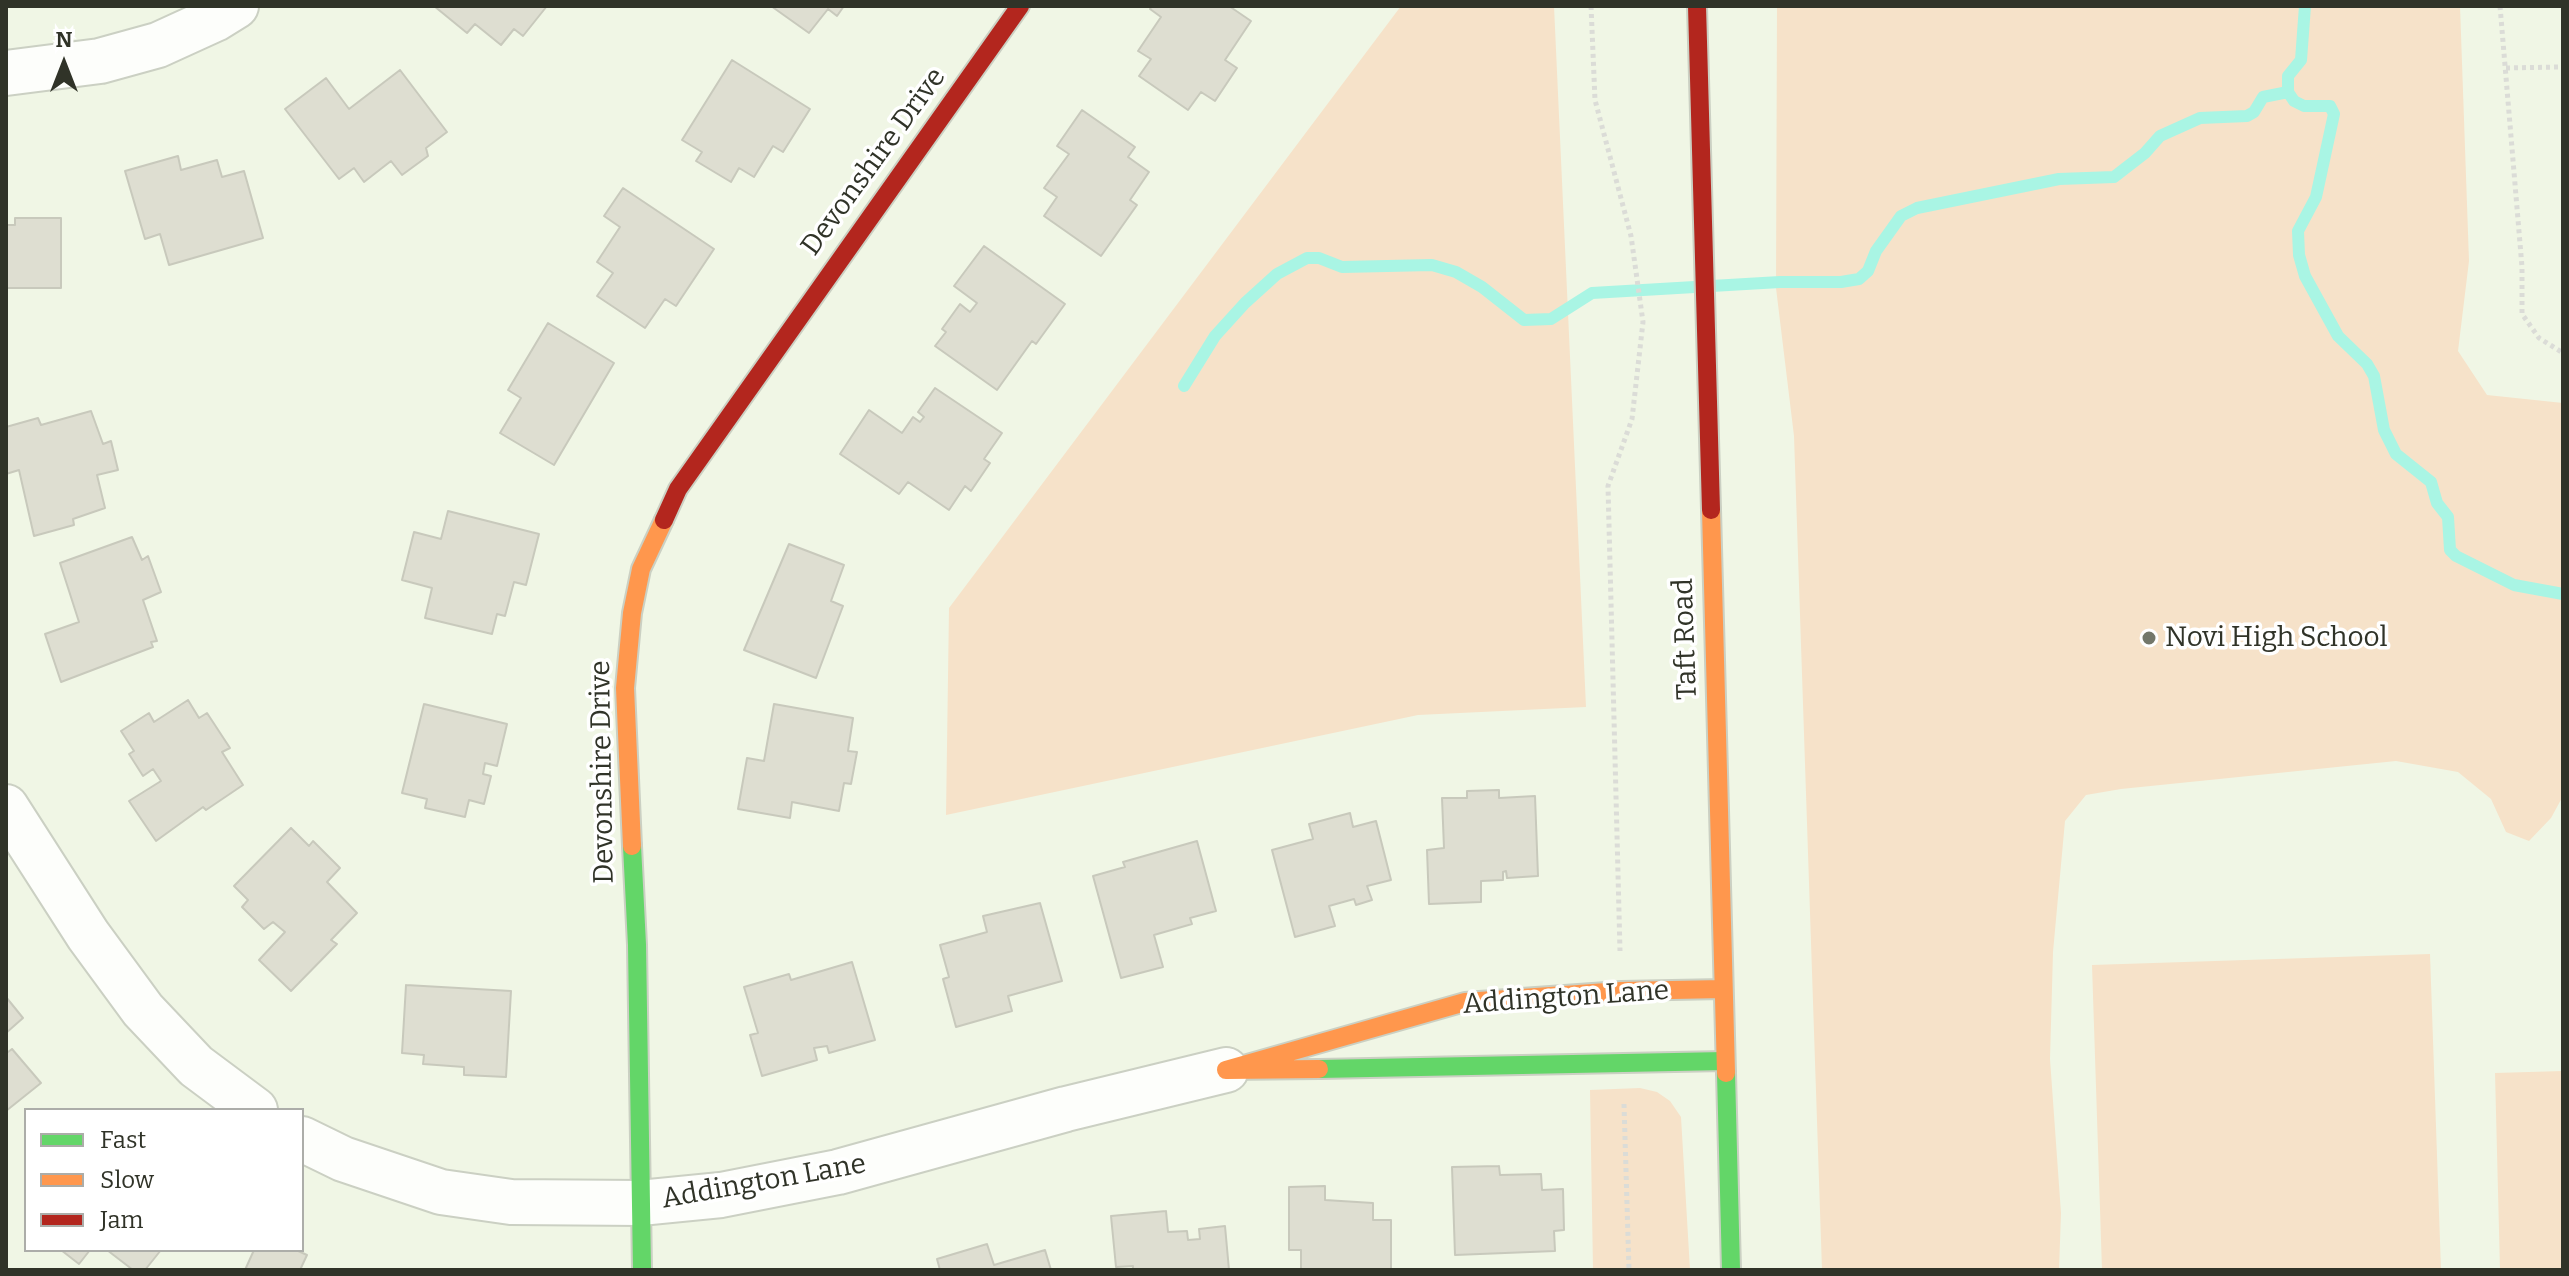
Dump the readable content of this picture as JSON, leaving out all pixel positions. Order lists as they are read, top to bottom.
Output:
{
  "streets": {
    "street": ["Devonshire Drive", "Taft Road", "Addington Lane"]
  },
  "crossings": [
    ["Devonshire Drive", "Addington Lane"],
    ["Taft Road", "Addington Lane"]
  ],
  "places": ["Novi High School"],
  "legend": ["Fast", "Slow", "Jam"],
  "north": "top"
}
